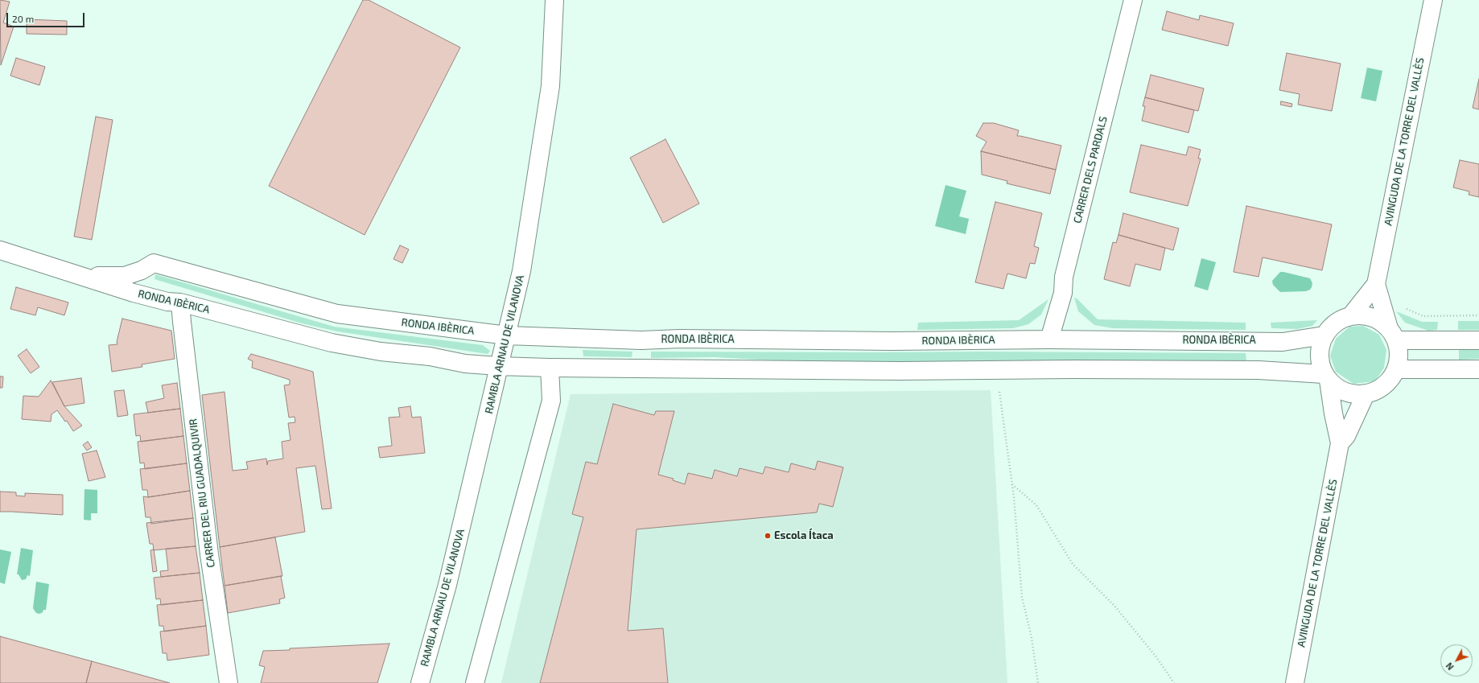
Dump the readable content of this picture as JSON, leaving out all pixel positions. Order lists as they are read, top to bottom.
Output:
{
  "streets": {
    "street": [
      "AVINGUDA DE LA TORRE DEL VALLÈS",
      "CARRER DELS PARDALS",
      "RONDA IBÈRICA",
      "RAMBLA ARNAU DE VILANOVA",
      "CARRER DEL RIU GUADALQUIVIR"
    ]
  },
  "crossings": [
    ["AVINGUDA DE LA TORRE DEL VALLÈS", "RONDA IBÈRICA"],
    ["CARRER DELS PARDALS", "RONDA IBÈRICA"],
    ["RONDA IBÈRICA", "RAMBLA ARNAU DE VILANOVA"],
    ["RONDA IBÈRICA", "CARRER DEL RIU GUADALQUIVIR"]
  ],
  "places": ["Escola Ítaca"],
  "scale_bar": "20 m",
  "north": "bottom left"
}
